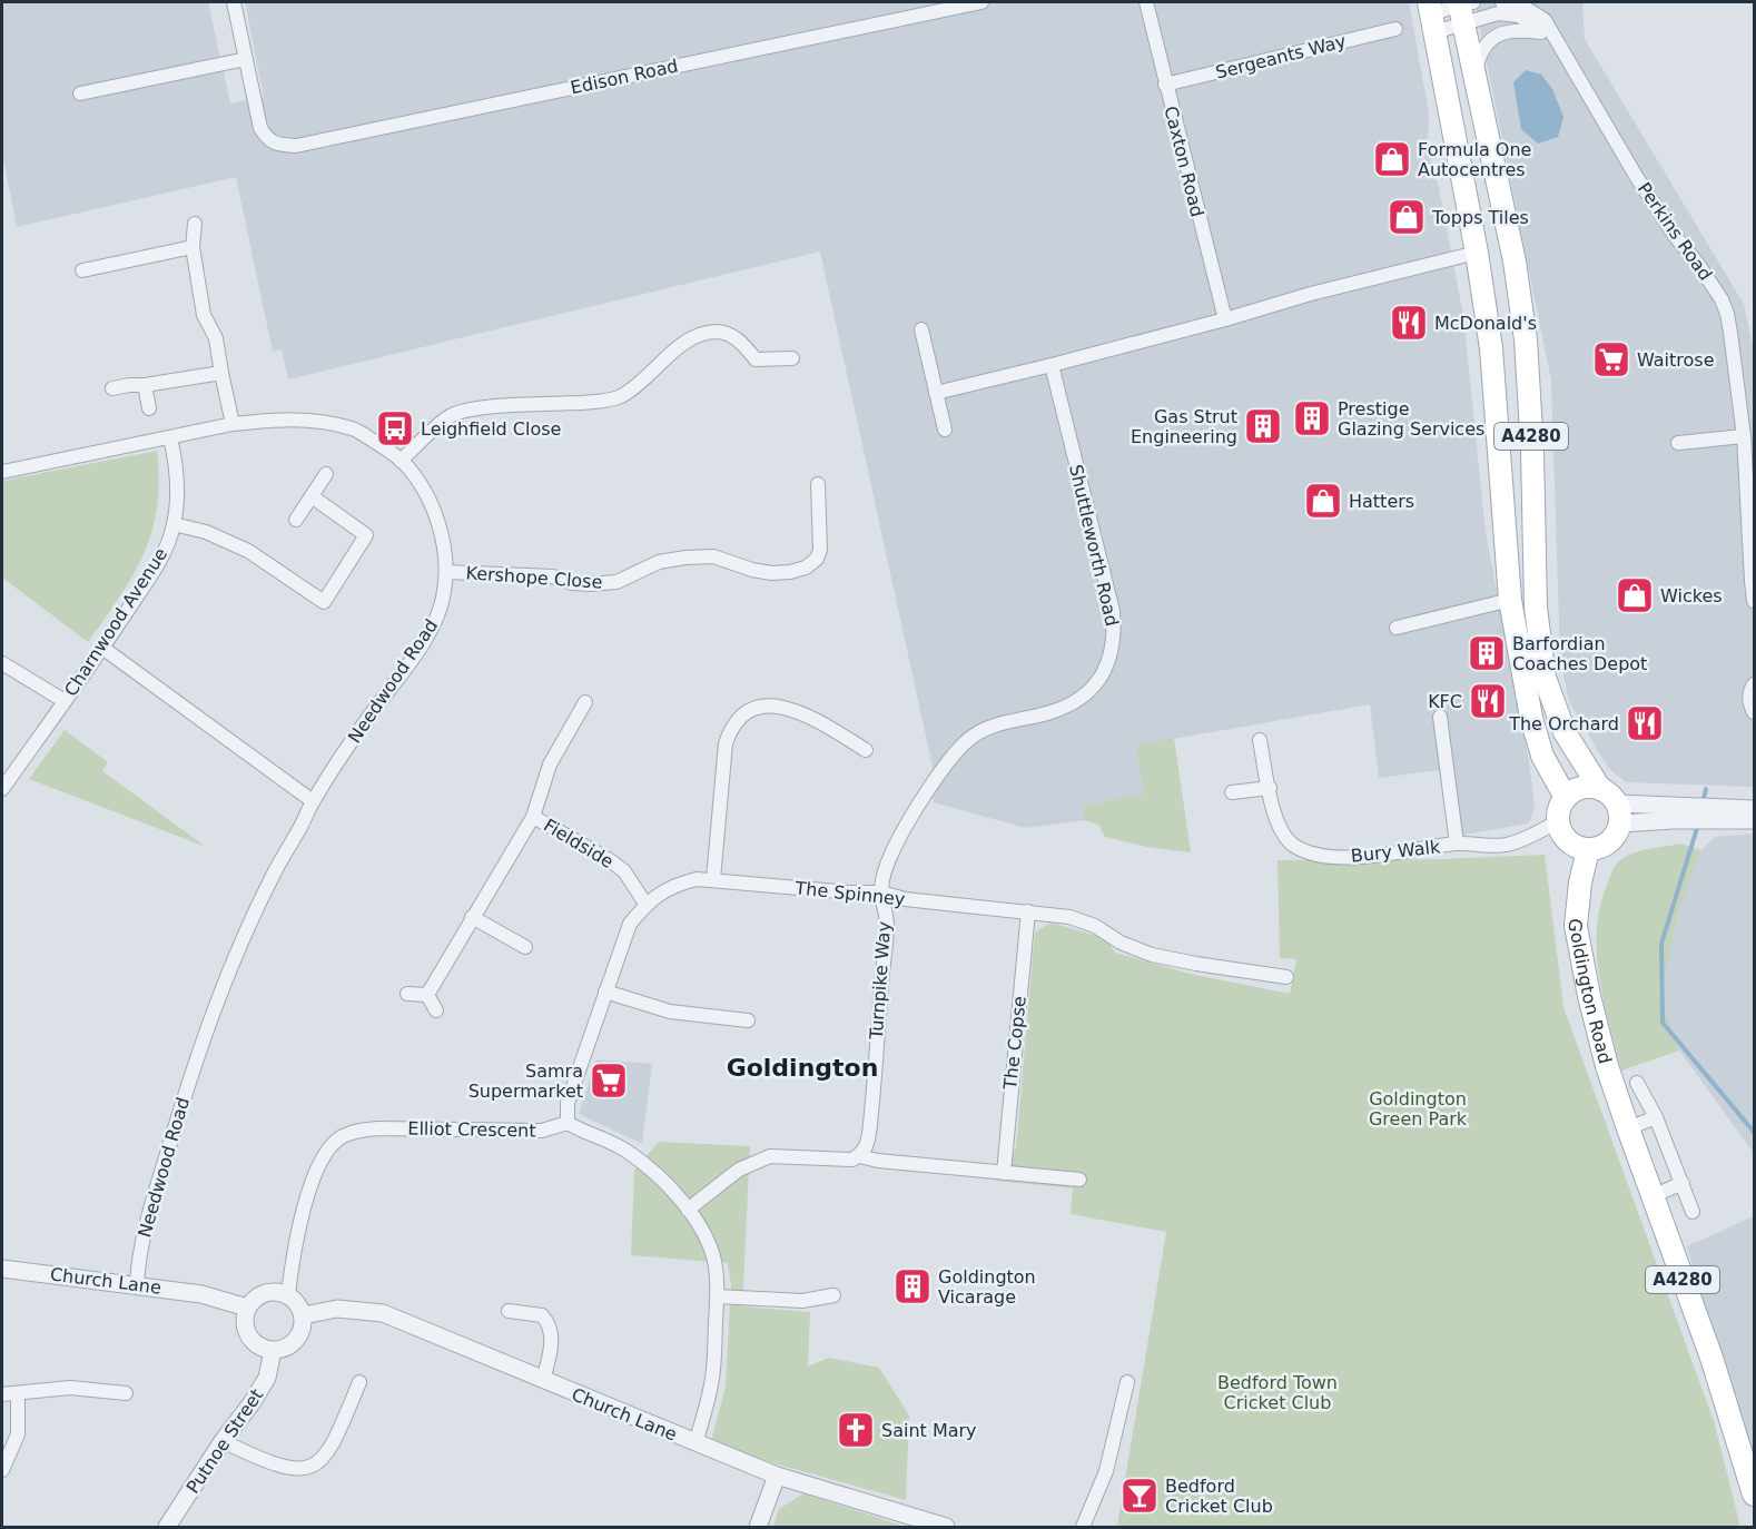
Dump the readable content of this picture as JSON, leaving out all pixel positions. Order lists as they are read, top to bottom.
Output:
{
  "streets": {
    "main road": ["A4280", "Goldington Road"],
    "street": [
      "Sergeants Way",
      "Edison Road",
      "Caxton Road",
      "Perkins Road",
      "Shuttleworth Road",
      "Kershope Close",
      "Charnwood Avenue",
      "Needwood Road",
      "Fieldside",
      "Bury Walk",
      "The Spinney",
      "Turnpike Way",
      "The Copse",
      "Elliot Crescent",
      "Church Lane",
      "Putnoe Street"
    ]
  },
  "crossings": [
    ["Sergeants Way", "Caxton Road"],
    ["Perkins Road", "A4280"],
    ["A4280", "Bury Walk"],
    ["A4280", "Goldington Road"],
    ["Shuttleworth Road", "The Spinney"],
    ["Shuttleworth Road", "Turnpike Way"],
    ["Kershope Close", "Needwood Road"],
    ["Charnwood Avenue", "Needwood Road"],
    ["Needwood Road", "Church Lane"],
    ["Fieldside", "The Spinney"],
    ["Bury Walk", "Goldington Road"],
    ["The Spinney", "Turnpike Way"],
    ["The Spinney", "The Copse"],
    ["The Spinney", "Elliot Crescent"],
    ["Elliot Crescent", "Church Lane"],
    ["Elliot Crescent", "Putnoe Street"],
    ["Church Lane", "Putnoe Street"]
  ],
  "districts": ["Goldington"],
  "parks": ["Goldington Green Park", "Bedford Town Cricket Club"],
  "places": {
    "shop": [
      "Formula One Autocentres",
      "Topps Tiles",
      "Hatters",
      "Wickes"
    ],
    "restaurant": ["McDonald's", "KFC", "The Orchard"],
    "supermarket": ["Waitrose", "Samra Supermarket"],
    "building": [
      "Prestige Glazing Services",
      "Gas Strut Engineering",
      "Barfordian Coaches Depot",
      "Goldington Vicarage"
    ],
    "bus stop": ["Leighfield Close"],
    "church": ["Saint Mary"],
    "bar": ["Bedford Cricket Club"]
  }
}
